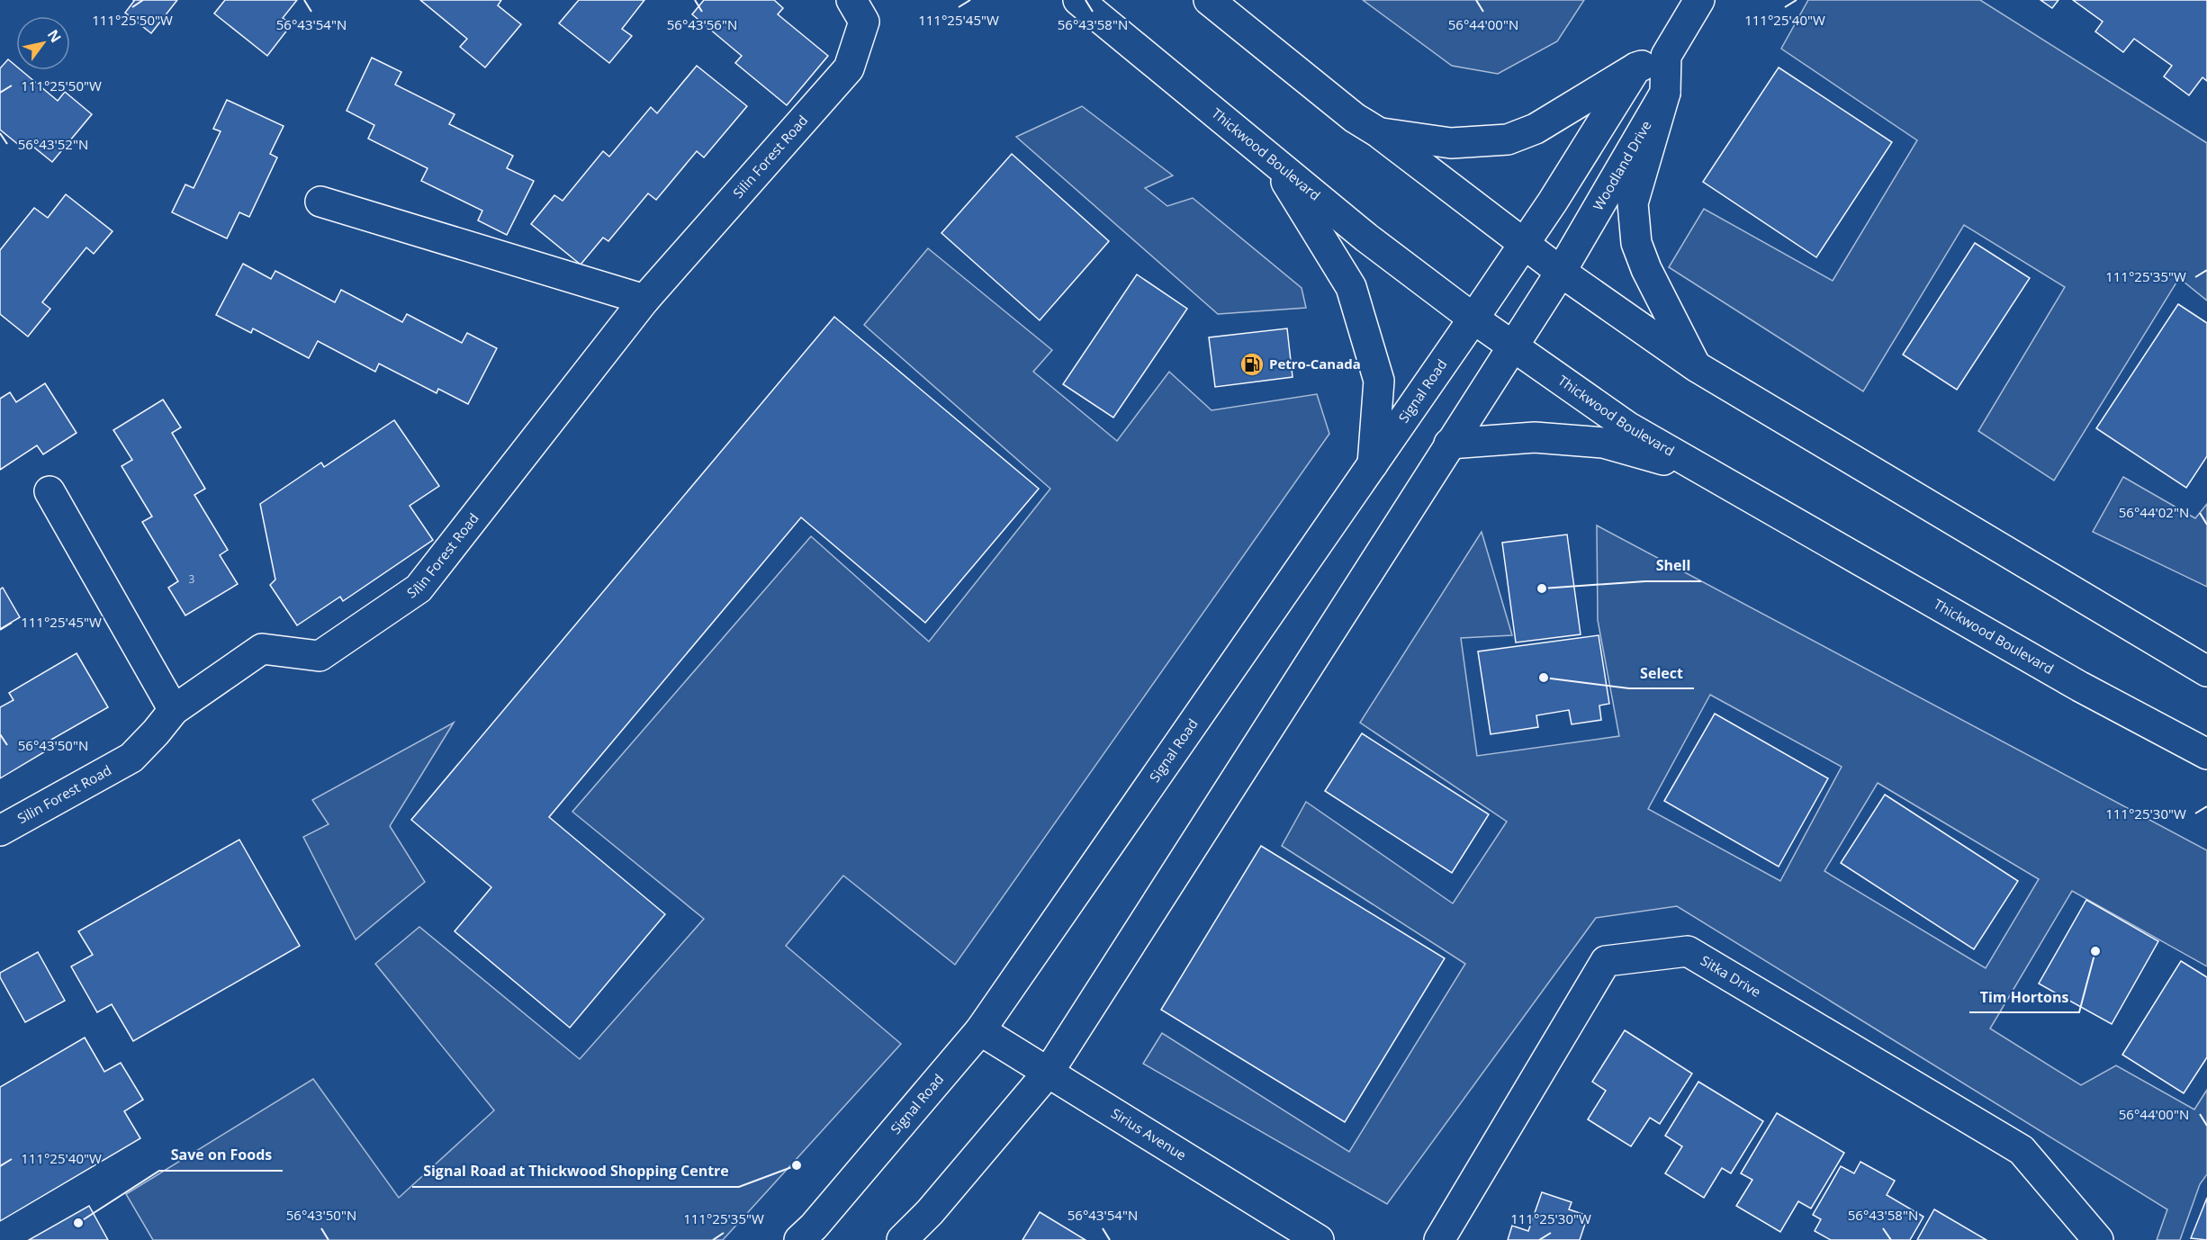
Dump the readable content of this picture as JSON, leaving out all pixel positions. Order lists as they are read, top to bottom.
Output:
{
  "streets": {
    "street": [
      "Thickwood Boulevard",
      "Silin Forest Road",
      "Woodland Drive",
      "Signal Road",
      "Sitka Drive",
      "Sirius Avenue"
    ]
  },
  "crossings": [
    ["Thickwood Boulevard", "Signal Road"],
    ["Signal Road", "Sirius Avenue"]
  ],
  "places": {
    "fuel station": ["Petro-Canada"],
    "other": [
      "Shell",
      "Select",
      "Tim Hortons",
      "Signal Road at Thickwood Shopping Centre",
      "Save on Foods"
    ]
  },
  "house_numbers": ["3"],
  "north": "top right",
  "coordinates": [
    "111°25'50\"W",
    "111°25'45\"W",
    "111°25'40\"W",
    "56°43'54\"N",
    "56°43'56\"N",
    "56°43'58\"N",
    "56°44'00\"N",
    "56°43'52\"N",
    "111°25'35\"W",
    "56°44'02\"N",
    "56°43'50\"N",
    "111°25'30\"W"
  ]
}
